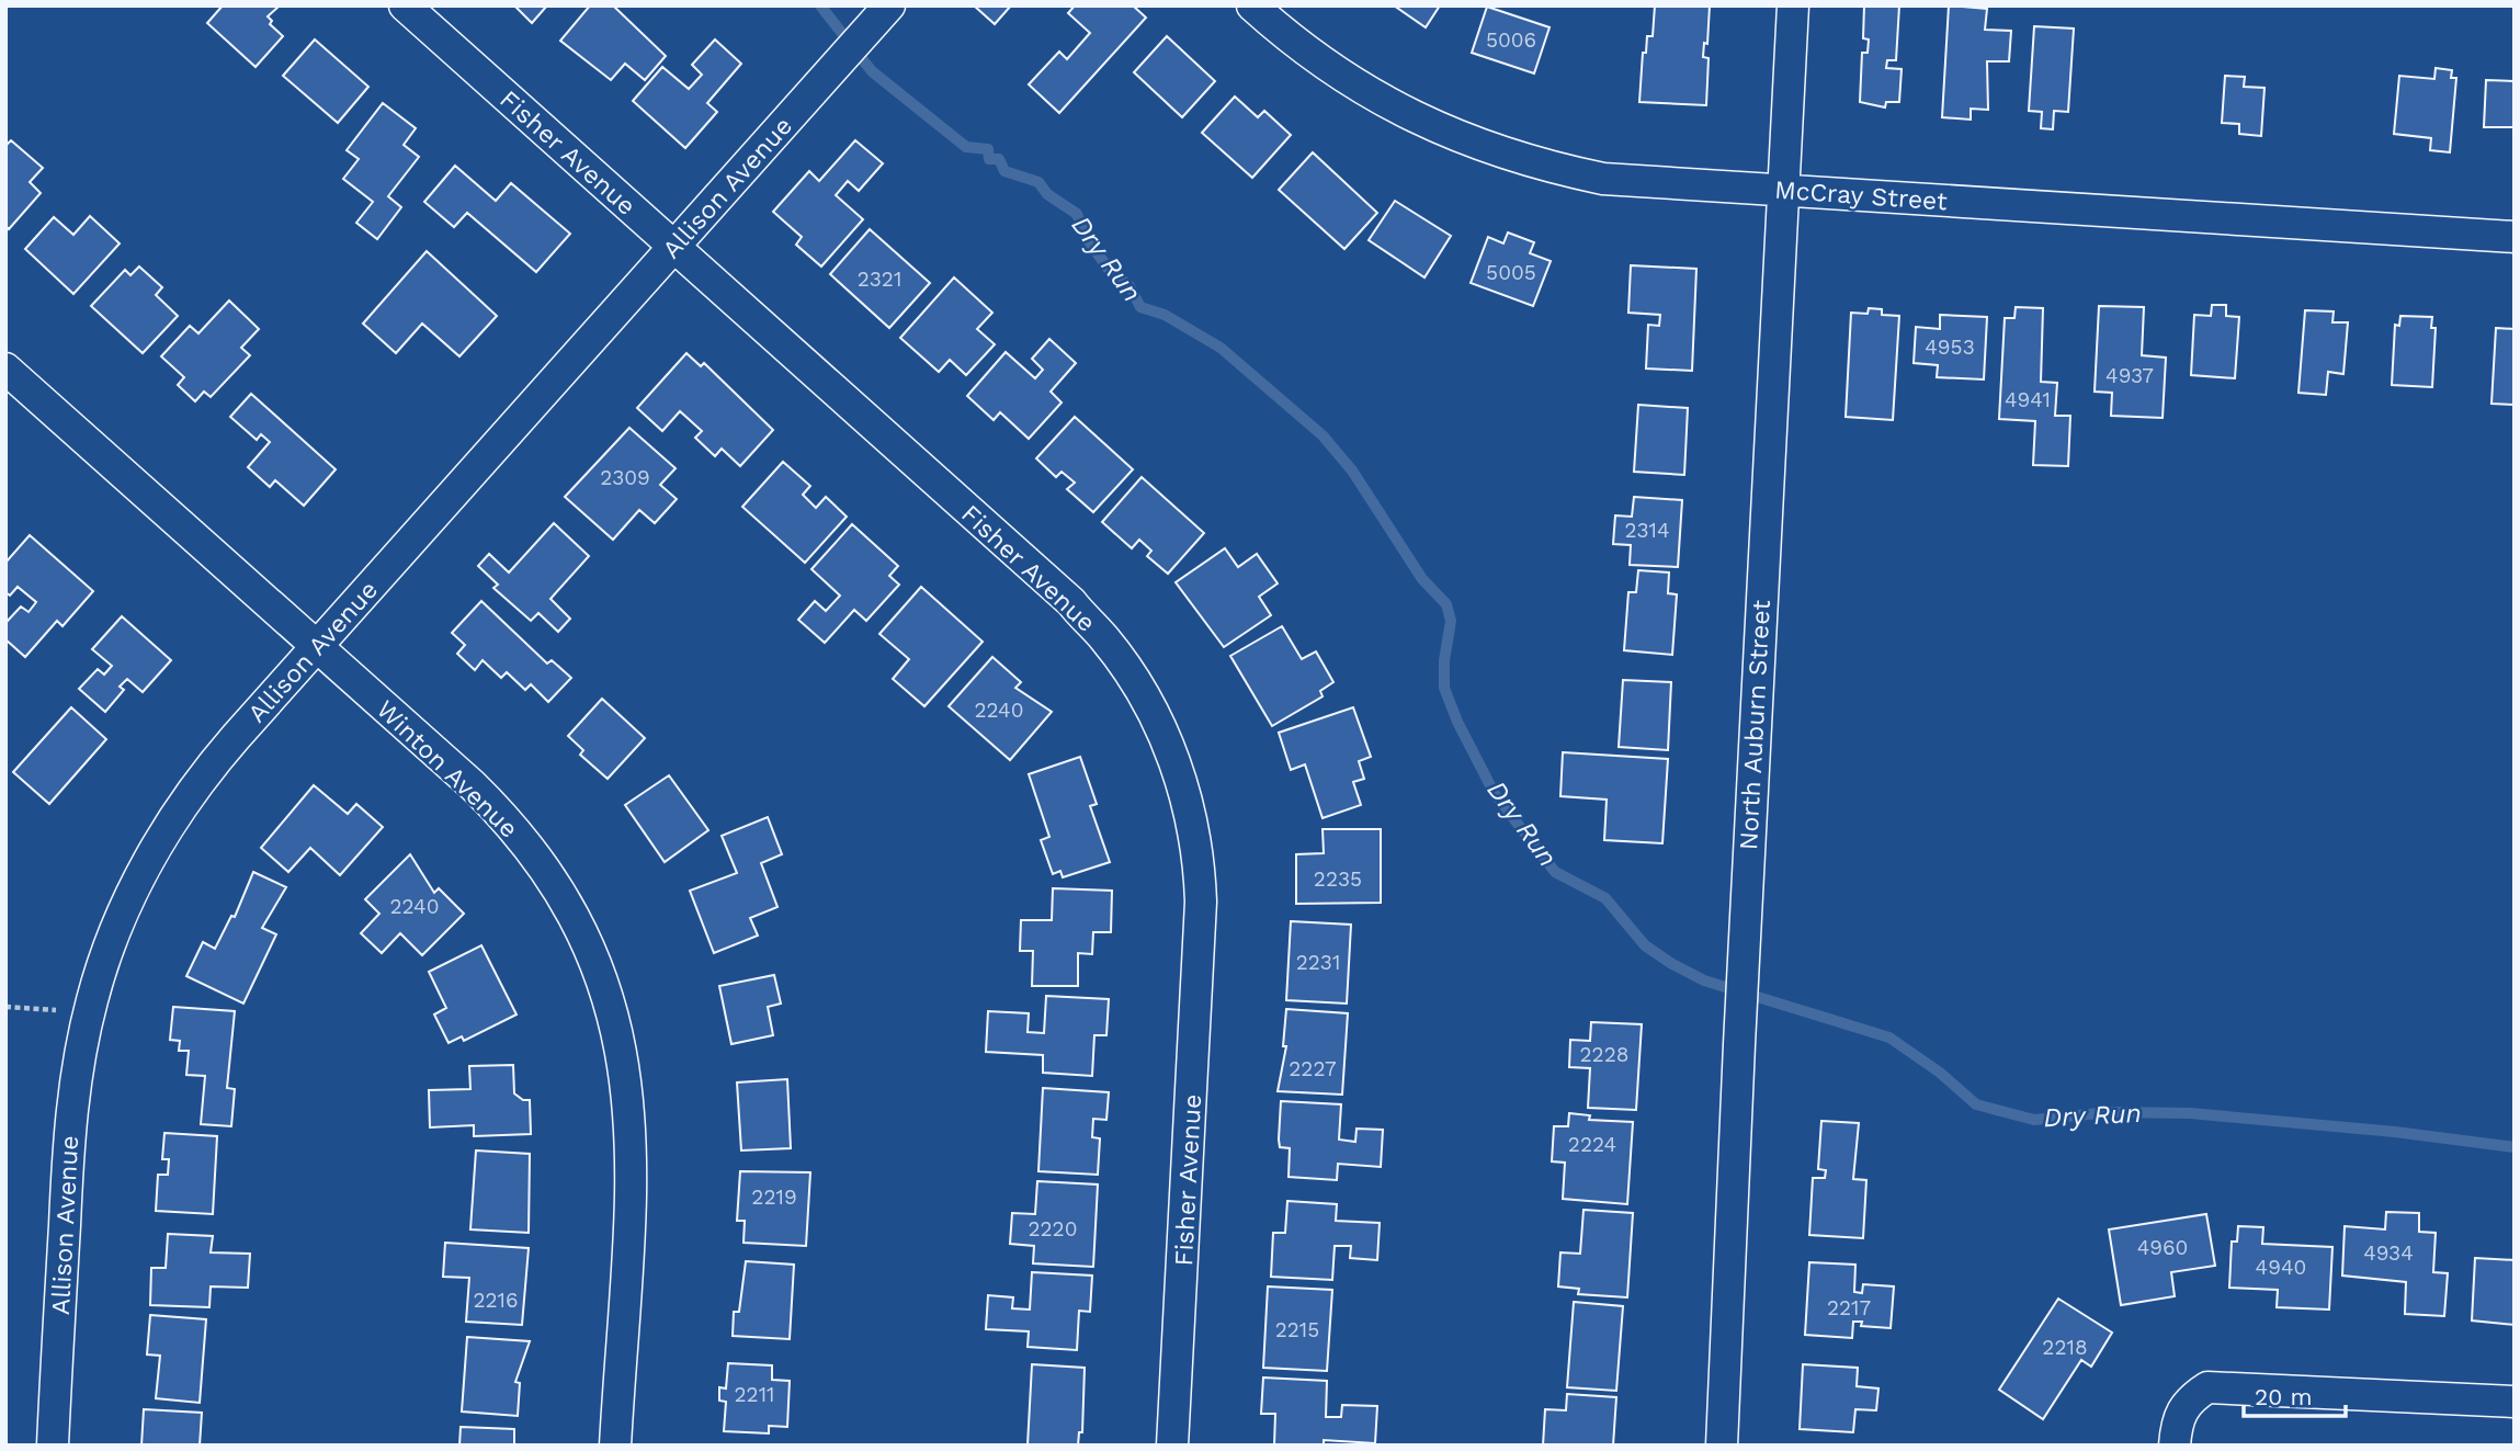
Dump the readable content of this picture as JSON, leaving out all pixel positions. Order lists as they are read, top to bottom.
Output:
{
  "streets": {
    "street": [
      "Fisher Avenue",
      "Allison Avenue",
      "McCray Street",
      "North Auburn Street",
      "Winton Avenue"
    ]
  },
  "crossings": [
    ["Fisher Avenue", "Allison Avenue"],
    ["Allison Avenue", "Winton Avenue"],
    ["McCray Street", "North Auburn Street"]
  ],
  "water": ["Dry Run"],
  "house_numbers": [
    "5006",
    "5005",
    "2321",
    "4953",
    "4937",
    "4941",
    "2309",
    "2314",
    "2240",
    "2235",
    "2240",
    "2231",
    "2228",
    "2227",
    "2224",
    "2219",
    "2220",
    "4960",
    "4934",
    "4940",
    "2216",
    "2217",
    "2215",
    "2218",
    "2211"
  ],
  "scale_bar": "20 m"
}
